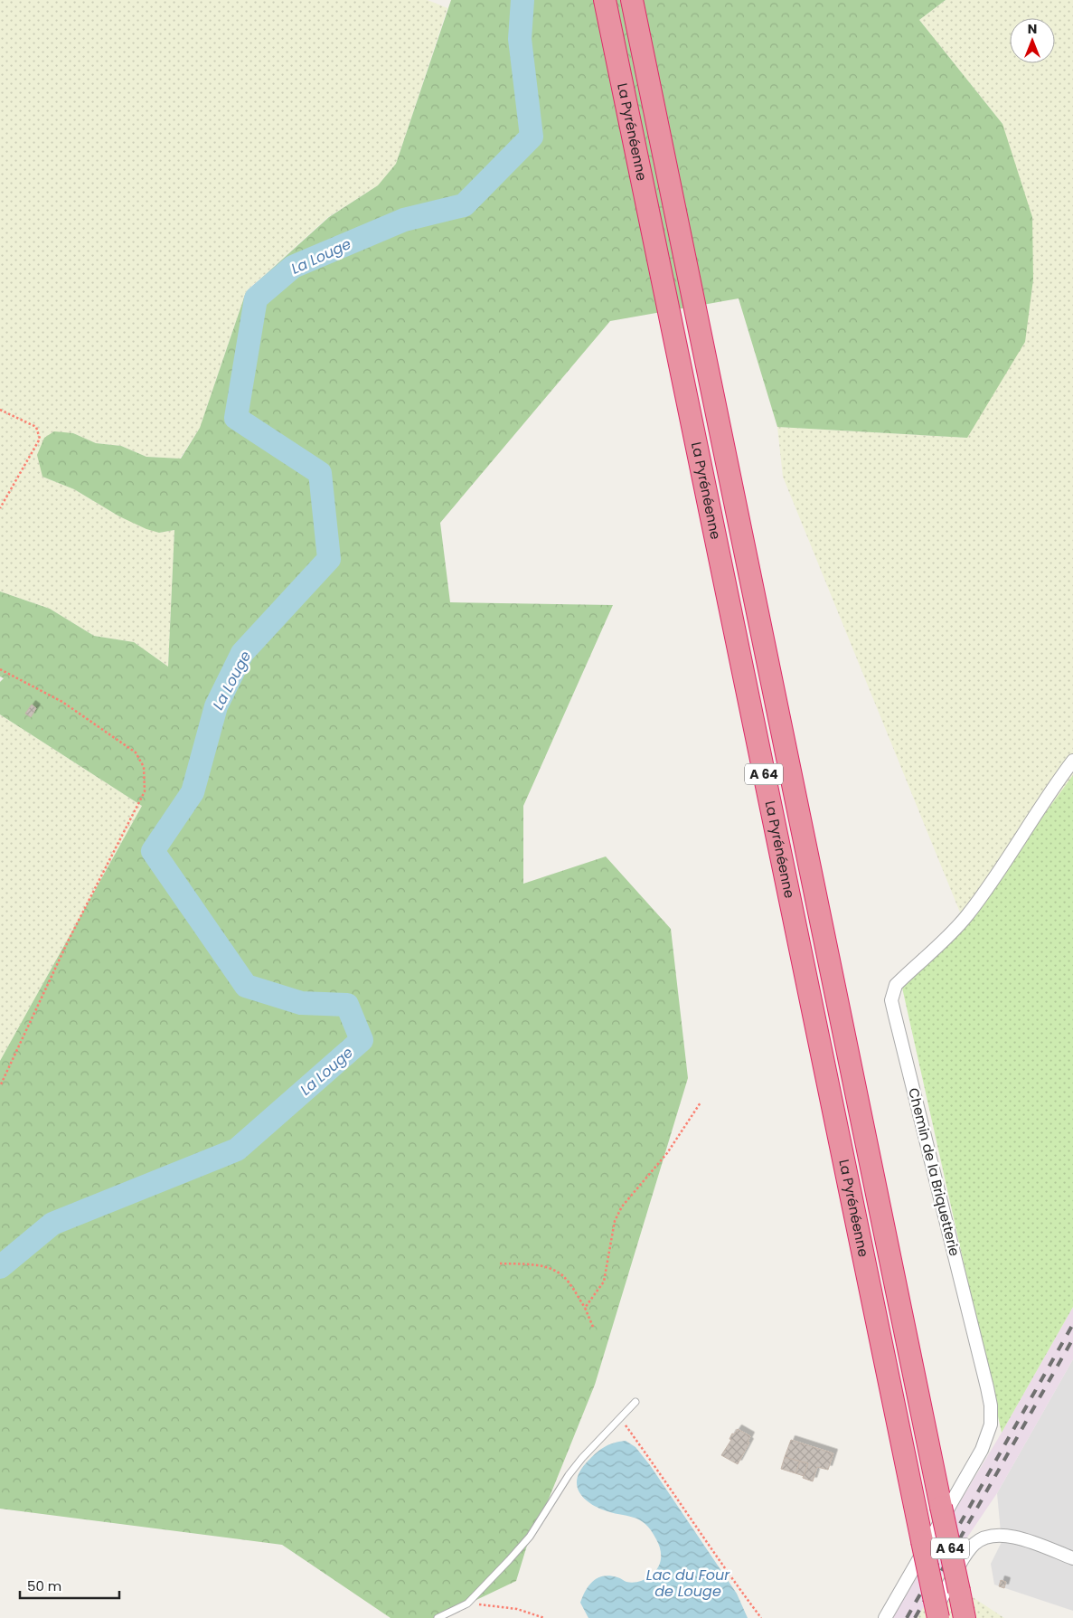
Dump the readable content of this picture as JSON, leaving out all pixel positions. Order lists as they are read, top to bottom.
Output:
{
  "streets": {
    "highway": ["La Pyrénéenne", "A 64"],
    "street": ["Chemin de la Briquetterie"]
  },
  "water": ["La Louge", "Lac du Four de Louge"],
  "scale_bar": "50 m",
  "north": "top"
}
